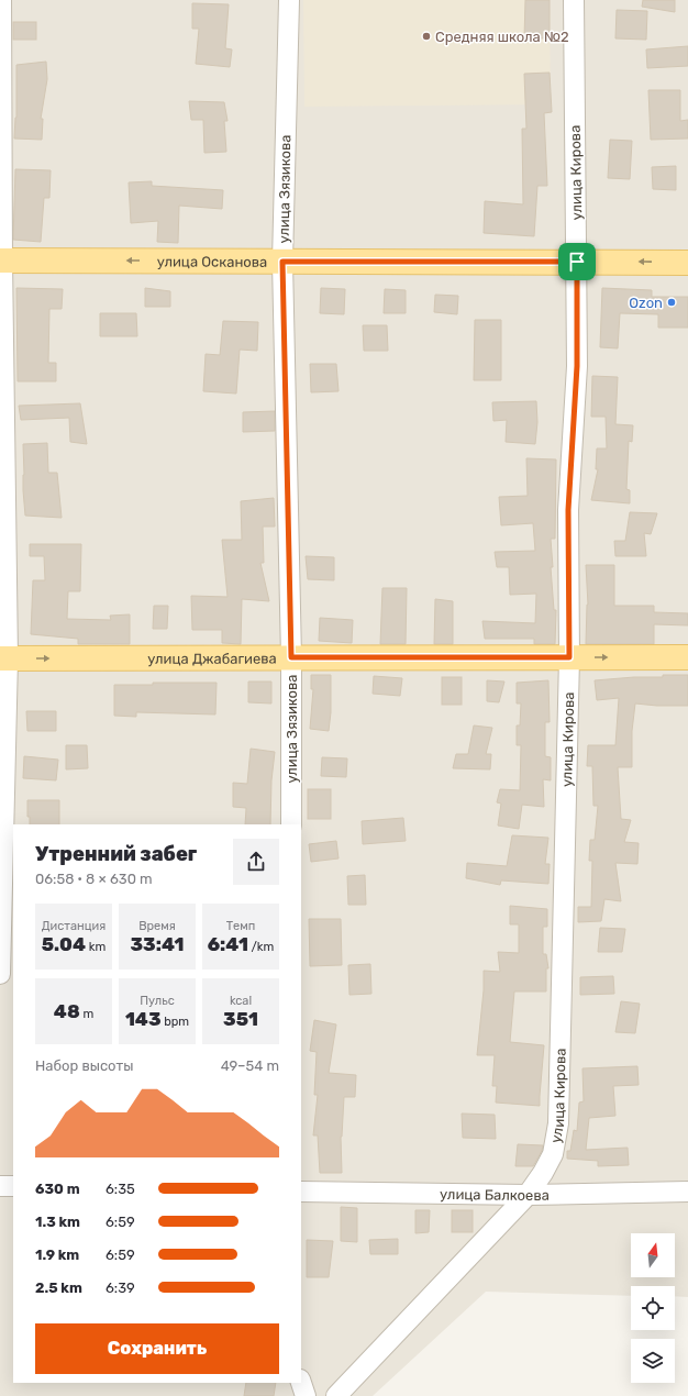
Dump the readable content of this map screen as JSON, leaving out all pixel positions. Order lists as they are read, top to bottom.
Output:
{
  "streets": {
    "main road": ["улица Осканова", "улица Джабагиева"],
    "street": ["улица Кирова", "улица Зязикова", "улица Балкоева"]
  },
  "crossings": [
    ["улица Кирова", "улица Осканова"],
    ["улица Кирова", "улица Джабагиева"],
    ["улица Кирова", "улица Балкоева"],
    ["улица Зязикова", "улица Осканова"],
    ["улица Зязикова", "улица Джабагиева"]
  ],
  "one_way": ["улица Осканова", "улица Джабагиева"],
  "places": ["Средняя школа №2", "Ozon"],
  "north": "top",
  "page": {
    "heading": ["Утренний забег", "06:58 · 8 × 630 m"],
    "stats": [
      ["Дистанция", "5.04 km"],
      ["Время", "33:41"],
      ["Темп", "6:41 /km"],
      ["48 m"],
      ["Пульс", "143 bpm"],
      ["kcal", "351"]
    ],
    "chart": ["Набор высоты", "49–54 m"],
    "list": [
      {
        "name": "630 m",
        "note": "6:35"
      },
      {
        "name": "1.3 km",
        "note": "6:59"
      },
      {
        "name": "1.9 km",
        "note": "6:59"
      },
      {
        "name": "2.5 km",
        "note": "6:39"
      }
    ],
    "buttons": "Сохранить"
  }
}
